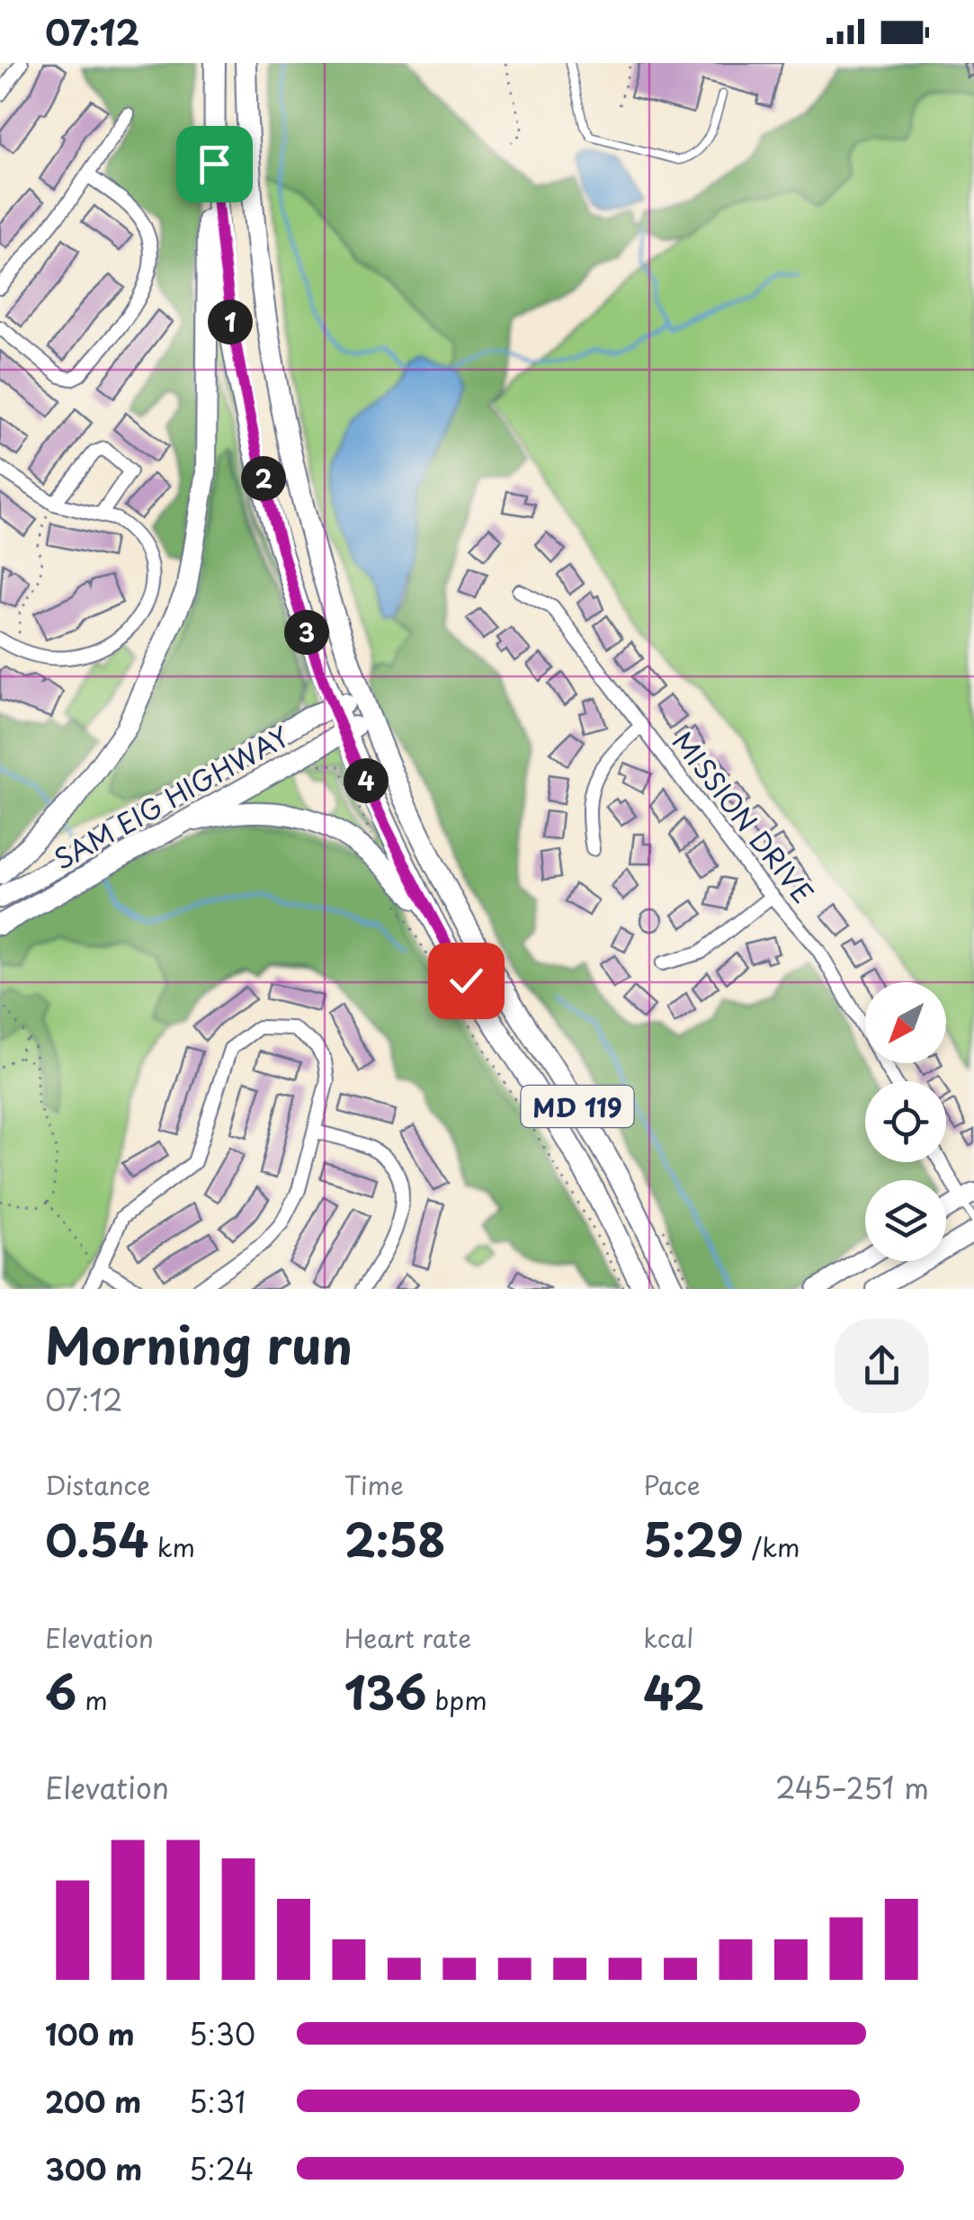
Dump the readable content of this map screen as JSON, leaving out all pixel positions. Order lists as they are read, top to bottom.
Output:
{
  "streets": {
    "main road": ["SAM EIG HIGHWAY", "MD 119"],
    "street": ["MISSION DRIVE"]
  },
  "crossings": [
    ["SAM EIG HIGHWAY", "MD 119"]
  ],
  "north": "bottom left",
  "page": {
    "status": "07:12",
    "pins": [
      "1",
      "2",
      "3",
      "4"
    ],
    "heading": ["Morning run", "07:12"],
    "stats": [
      ["Distance", "0.54 km"],
      ["Time", "2:58"],
      ["Pace", "5:29 /km"],
      ["Elevation", "6 m"],
      ["Heart rate", "136 bpm"],
      ["kcal", "42"]
    ],
    "chart": ["Elevation", "245–251 m"],
    "list": [
      {
        "name": "100 m",
        "note": "5:30"
      },
      {
        "name": "200 m",
        "note": "5:31"
      },
      {
        "name": "300 m",
        "note": "5:24"
      }
    ]
  }
}
